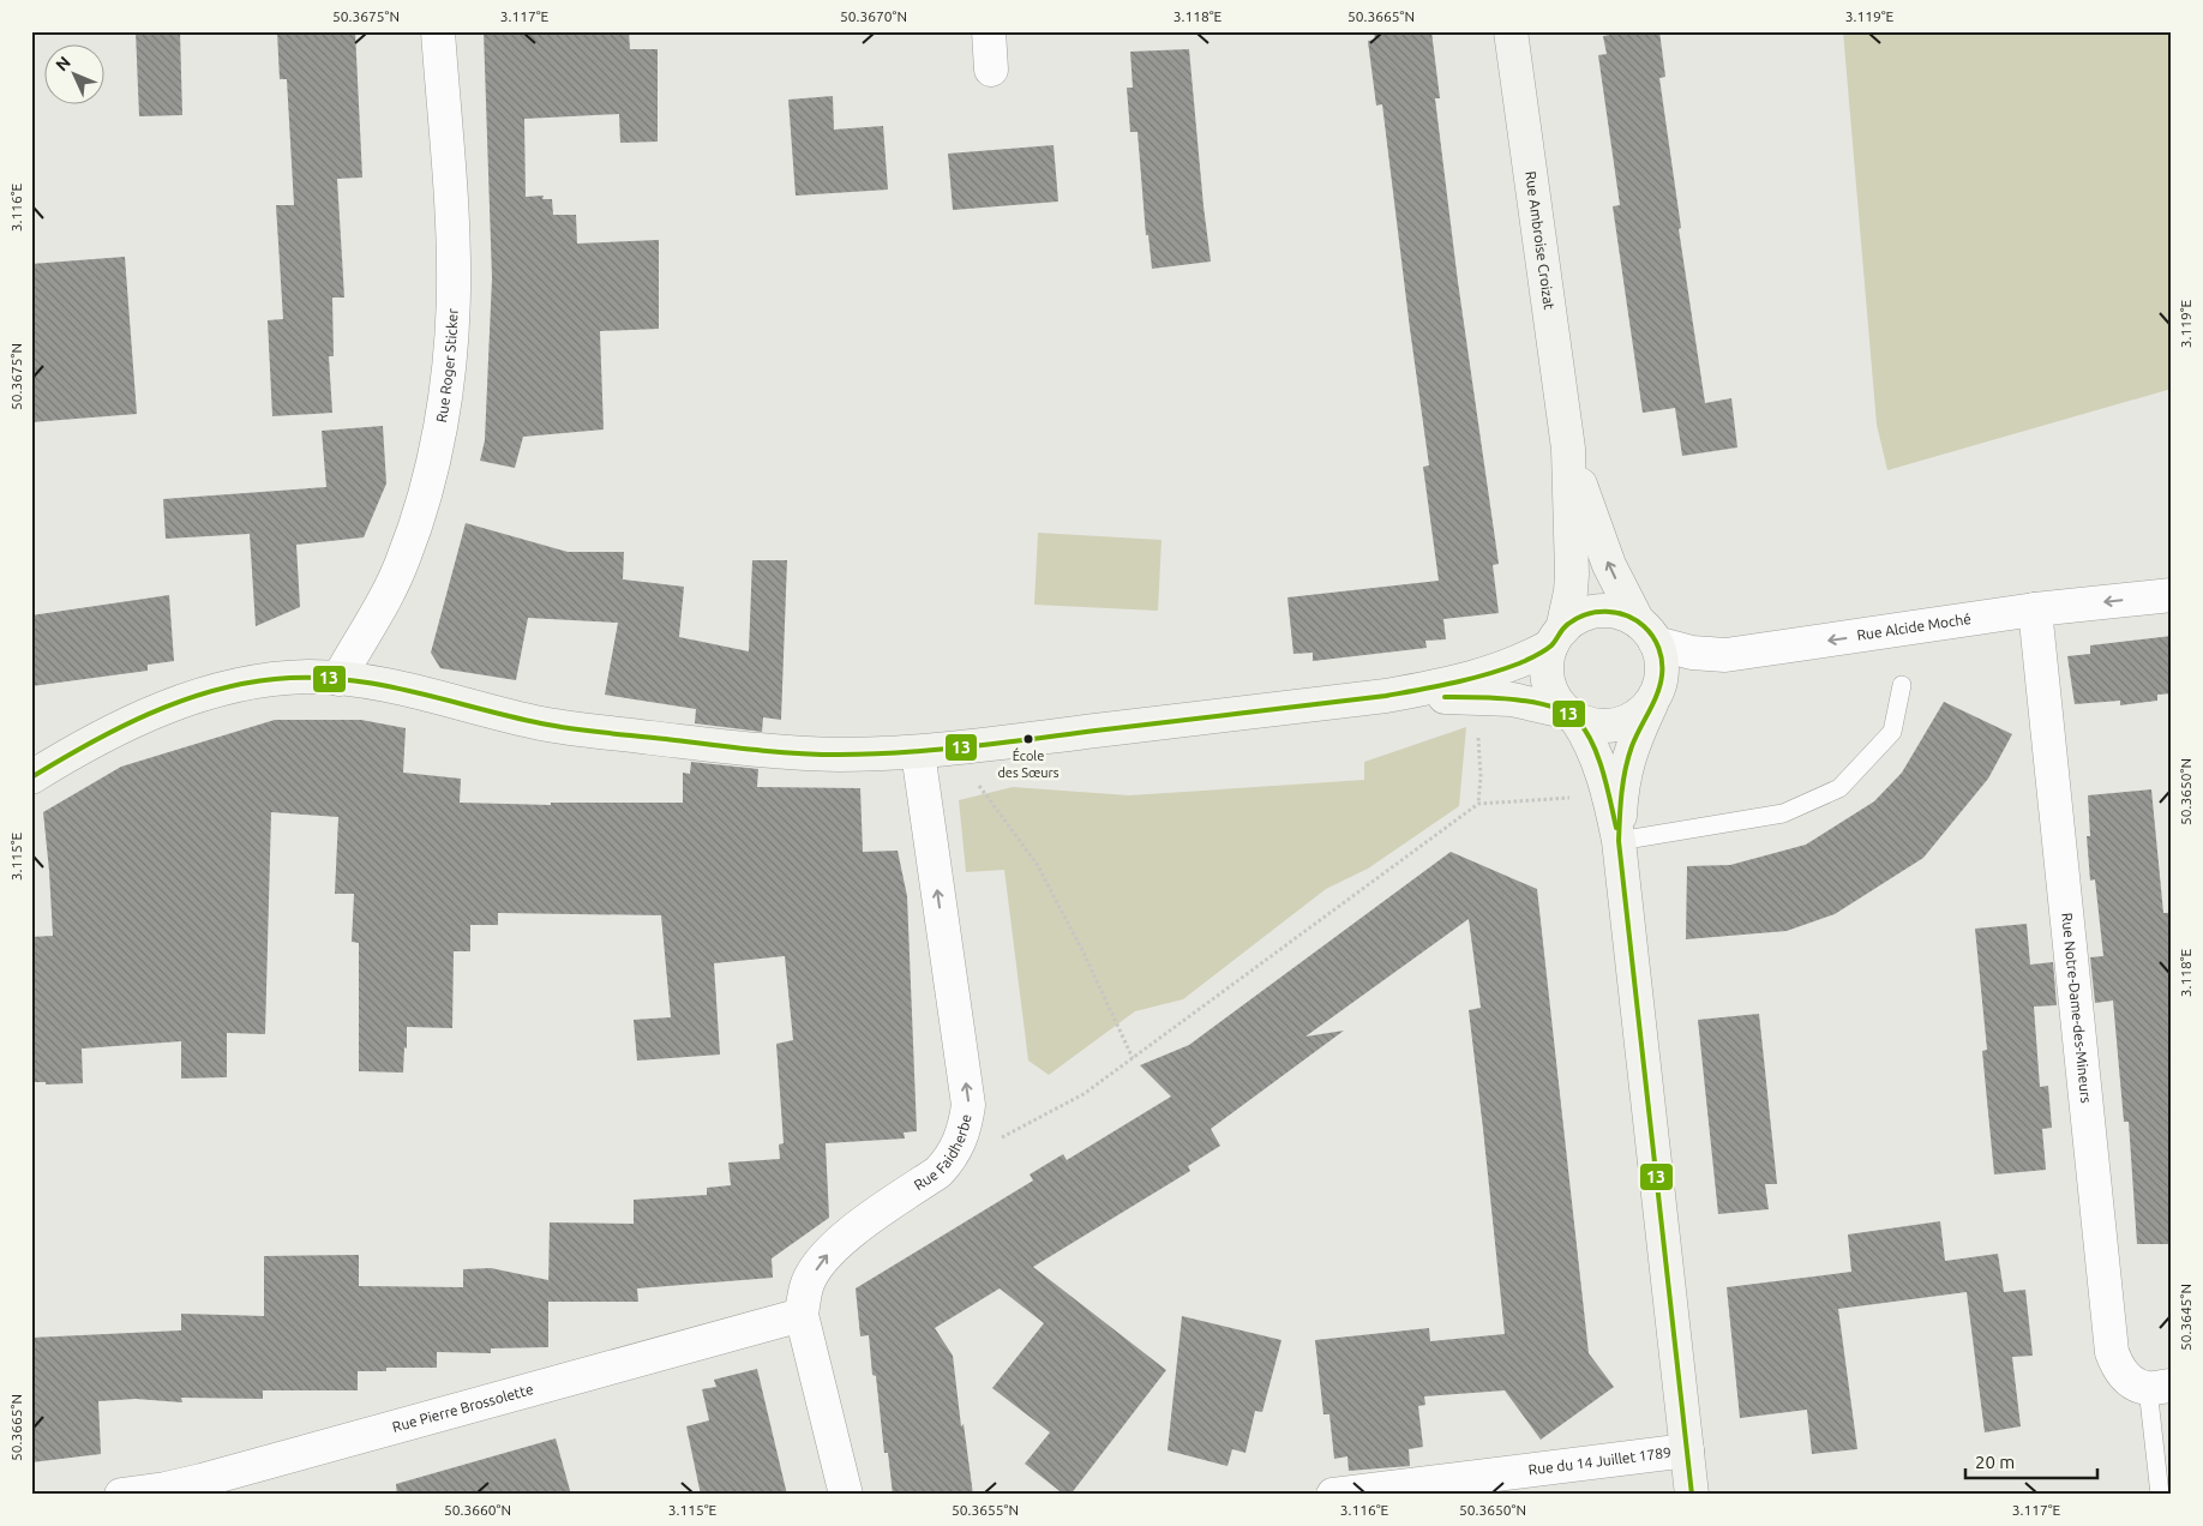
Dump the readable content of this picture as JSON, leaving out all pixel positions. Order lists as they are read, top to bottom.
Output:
{
  "streets": {
    "street": [
      "Rue Ambroise Croizat",
      "Rue Roger Sticker",
      "Rue Alcide Moché",
      "Rue Notre-Dame-des-Mineurs",
      "Rue Faidherbe",
      "Rue Pierre Brossolette",
      "Rue du 14 Juillet 1789"
    ]
  },
  "crossings": [
    ["Rue Ambroise Croizat", "Rue Alcide Moché"],
    ["Rue Alcide Moché", "Rue Notre-Dame-des-Mineurs"],
    ["Rue Faidherbe", "Rue Pierre Brossolette"]
  ],
  "one_way": ["Rue Alcide Moché", "Rue Faidherbe"],
  "places": ["École des Sœurs"],
  "lines": ["transit line 13"],
  "scale_bar": "20 m",
  "north": "top left",
  "coordinates": [
    "50.3675°N",
    "3.117°E",
    "50.3670°N",
    "3.118°E",
    "50.3665°N",
    "3.119°E",
    "3.116°E",
    "50.3650°N",
    "3.115°E",
    "50.3645°N",
    "50.3660°N",
    "50.3655°N"
  ]
}
